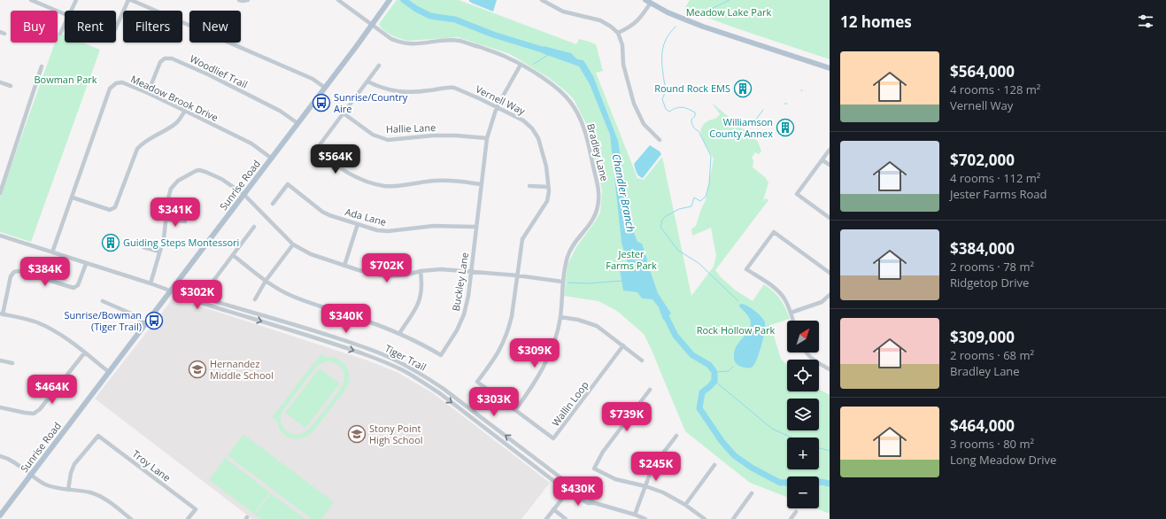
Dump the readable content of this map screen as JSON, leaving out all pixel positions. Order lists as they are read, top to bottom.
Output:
{
  "streets": {
    "main road": ["Sunrise Road"],
    "street": [
      "Woodlief Trail",
      "Meadow Brook Drive",
      "Vernell Way",
      "Hallie Lane",
      "Bradley Lane",
      "Ada Lane",
      "Buckley Lane",
      "Tiger Trail",
      "Wallin Loop",
      "Troy Lane"
    ]
  },
  "crossings": [
    ["Woodlief Trail", "Meadow Brook Drive"],
    ["Woodlief Trail", "Sunrise Road"],
    ["Meadow Brook Drive", "Sunrise Road"],
    ["Meadow Brook Drive", "Tiger Trail"],
    ["Vernell Way", "Buckley Lane"],
    ["Vernell Way", "Wallin Loop"],
    ["Hallie Lane", "Buckley Lane"],
    ["Bradley Lane", "Sunrise Road"],
    ["Bradley Lane", "Buckley Lane"],
    ["Bradley Lane", "Wallin Loop"],
    ["Sunrise Road", "Tiger Trail"],
    ["Ada Lane", "Buckley Lane"]
  ],
  "water": ["Chandler Branch"],
  "parks": [
    "Meadow Lake Park",
    "Bowman Park",
    "Jester Farms Park",
    "Rock Hollow Park"
  ],
  "places": {
    "building": ["Round Rock EMS", "Williamson County Annex", "Guiding Steps Montessori"],
    "bus stop": ["Sunrise/Country Aire", "Sunrise/Bowman (Tiger Trail)"],
    "school or university": ["Hernandez Middle School", "Stony Point High School"]
  },
  "north": "top right",
  "page": {
    "heading": "12 homes",
    "chip": [
      "Buy",
      "Rent",
      "Filters",
      "New"
    ],
    "list": [
      {
        "name": "$564,000",
        "note": "4 rooms · 128 m² · Vernell Way"
      },
      {
        "name": "$702,000",
        "note": "4 rooms · 112 m² · Jester Farms Road"
      },
      {
        "name": "$384,000",
        "note": "2 rooms · 78 m² · Ridgetop Drive"
      },
      {
        "name": "$309,000",
        "note": "2 rooms · 68 m² · Bradley Lane"
      },
      {
        "name": "$464,000",
        "note": "3 rooms · 80 m² · Long Meadow Drive"
      }
    ],
    "price": [
      "$564K",
      "$341K",
      "$702K",
      "$384K",
      "$302K",
      "$340K",
      "$309K",
      "$464K",
      "$303K",
      "$739K",
      "$245K",
      "$430K"
    ],
    "map_buttons": ["+", "−"]
  }
}
